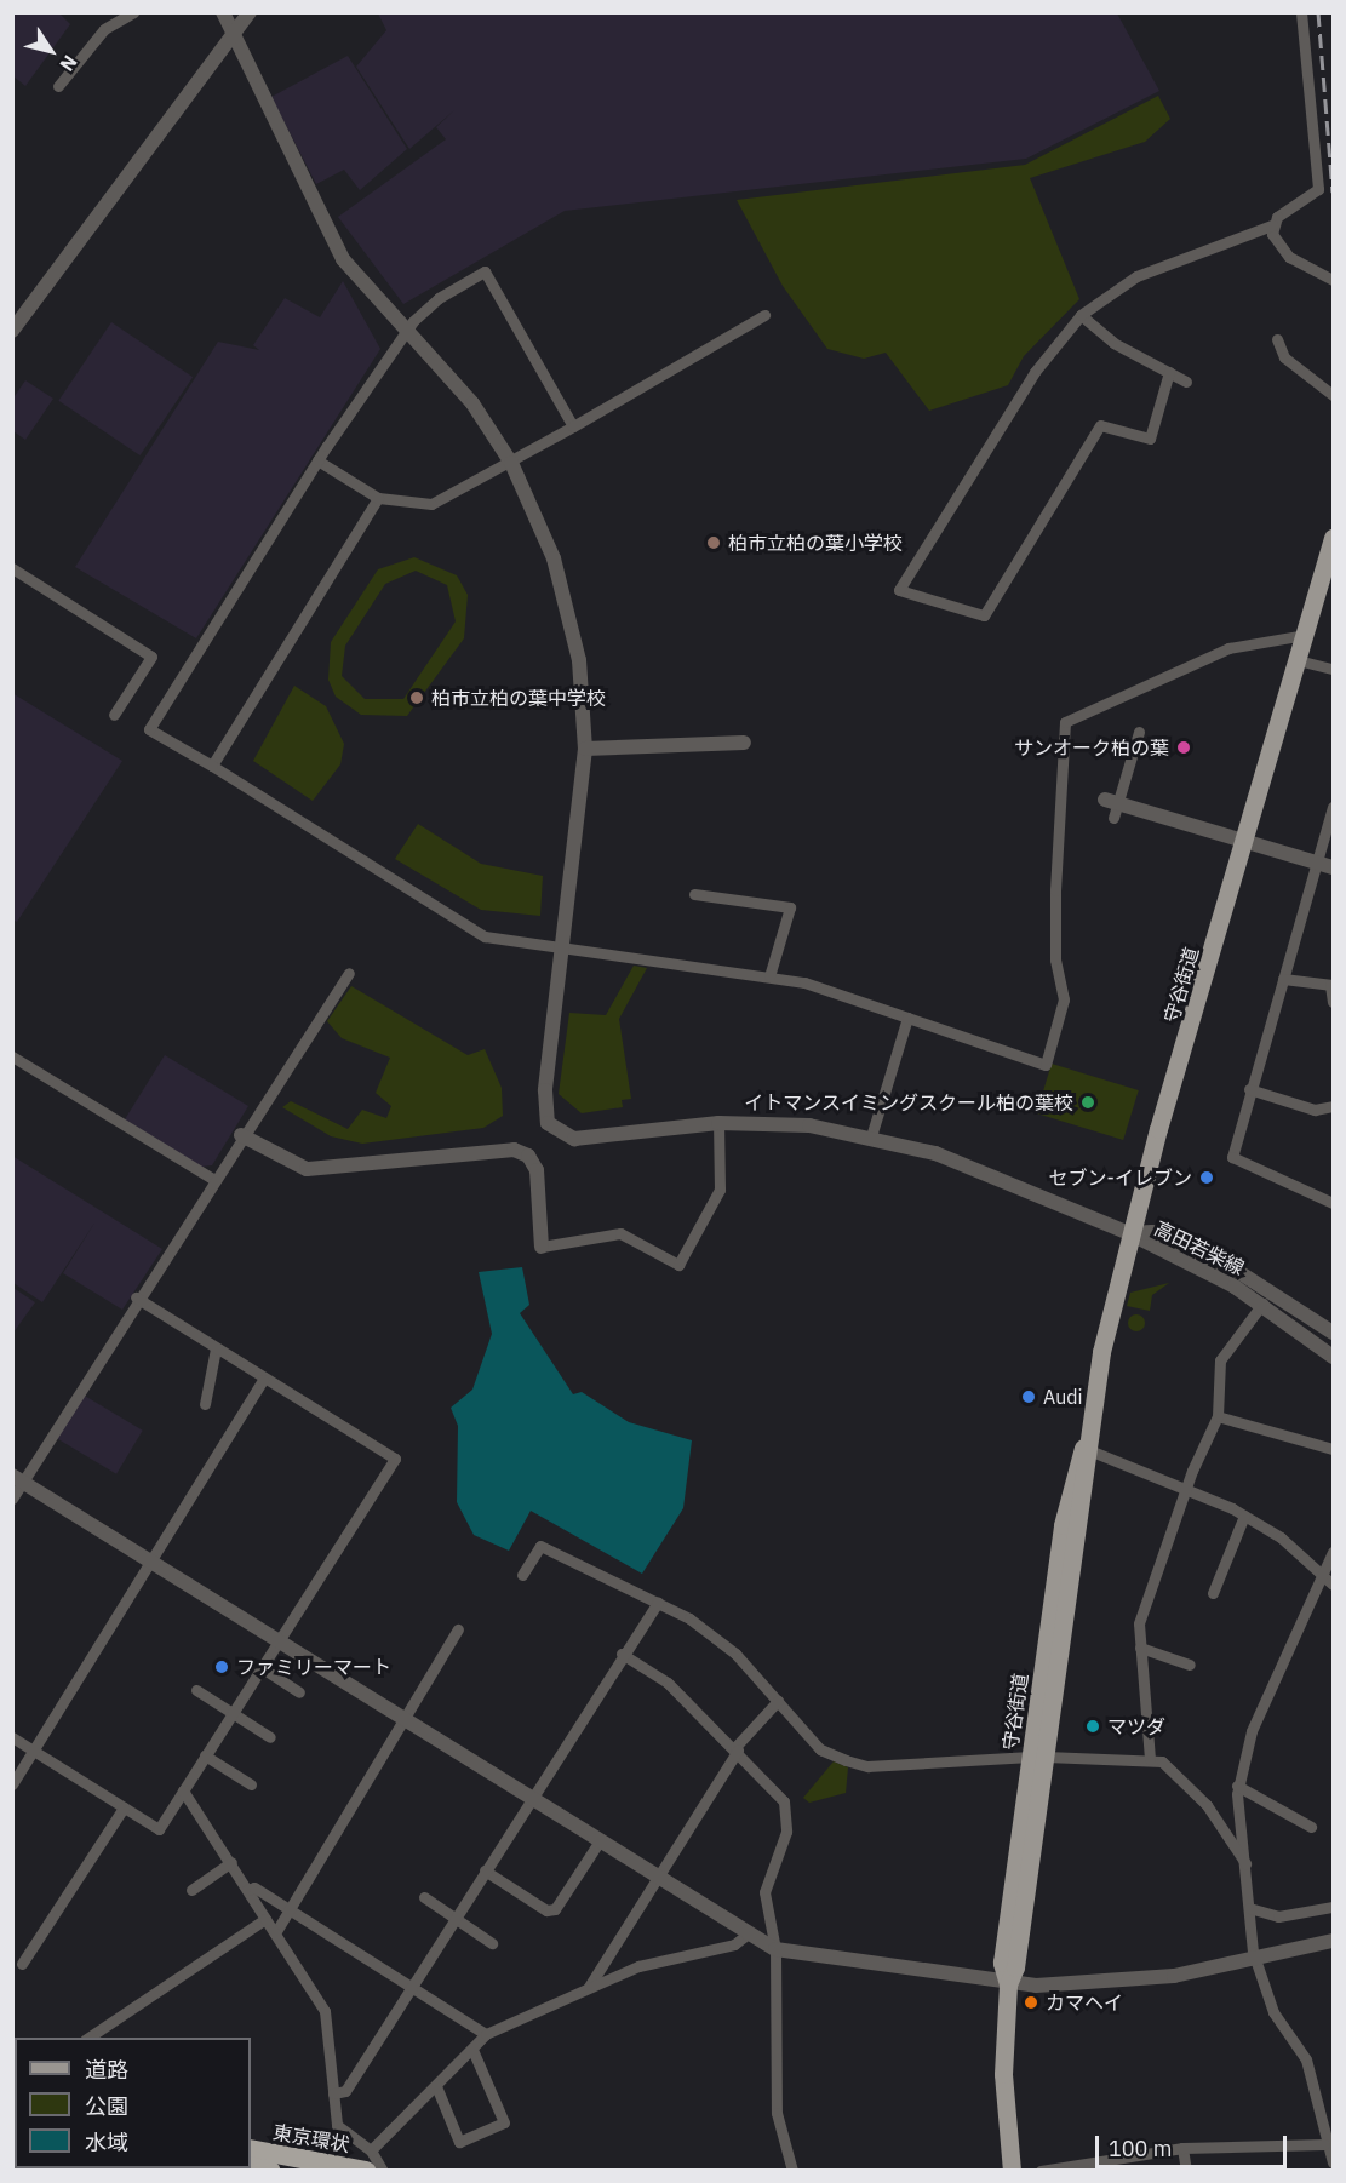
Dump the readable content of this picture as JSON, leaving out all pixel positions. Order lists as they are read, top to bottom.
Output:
{
  "streets": {
    "highway": ["東京環状"],
    "main road": ["守谷街道"],
    "street": ["高田若柴線"]
  },
  "crossings": [
    ["守谷街道", "高田若柴線"]
  ],
  "places": [
    "柏市立柏の葉小学校",
    "柏市立柏の葉中学校",
    "サンオーク柏の葉",
    "イトマンスイミングスクール柏の葉校",
    "セブン-イレブン",
    "Audi",
    "ファミリーマート",
    "マツダ",
    "カマヘイ"
  ],
  "legend": ["道路", "公園", "水域"],
  "scale_bar": "100 m",
  "north": "bottom right"
}
